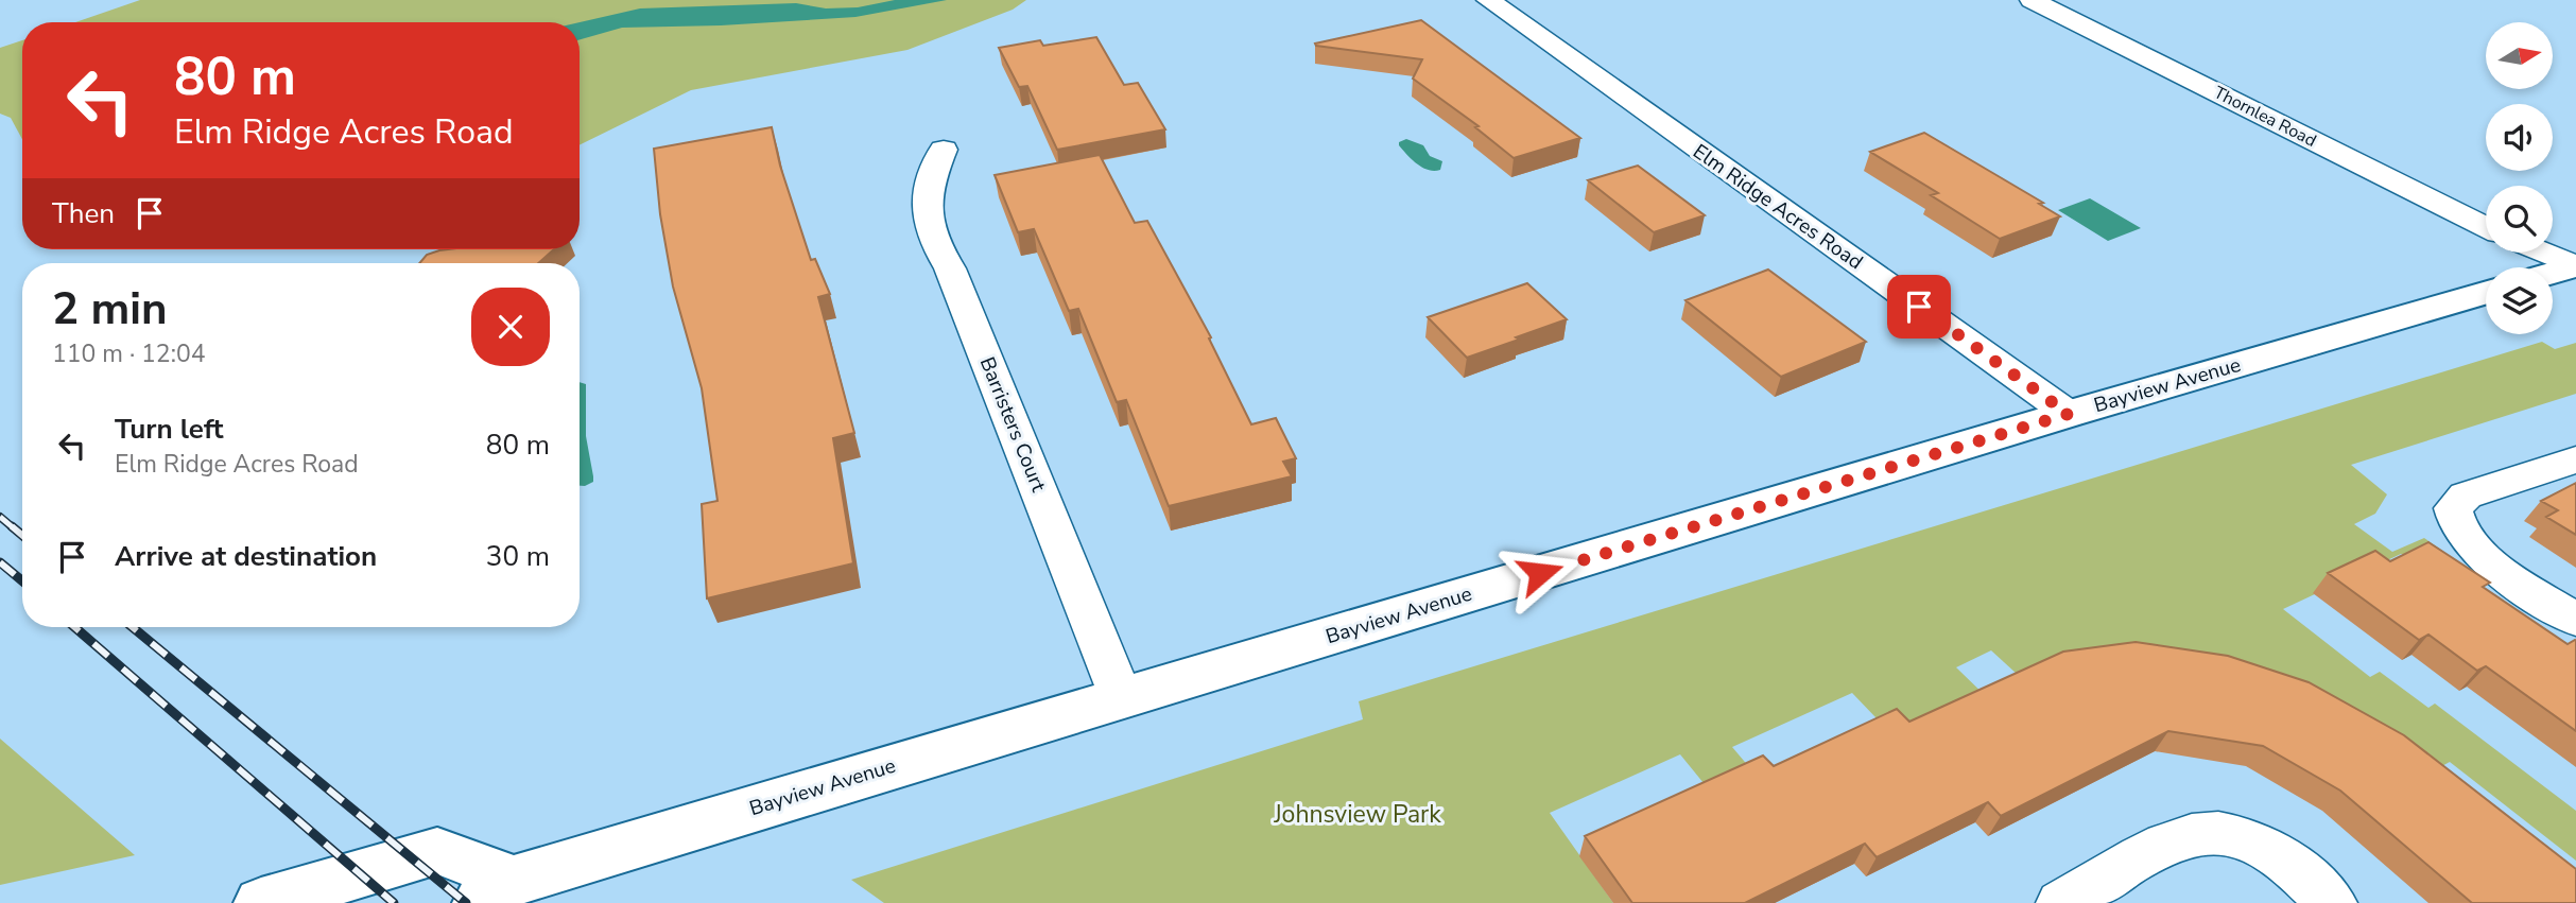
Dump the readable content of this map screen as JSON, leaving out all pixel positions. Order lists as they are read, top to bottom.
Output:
{
  "streets": {
    "main road": ["Bayview Avenue"],
    "street": ["Thornlea Road", "Elm Ridge Acres Road", "Barristers Court"]
  },
  "crossings": [
    ["Elm Ridge Acres Road", "Bayview Avenue"],
    ["Bayview Avenue", "Barristers Court"]
  ],
  "parks": ["Johnsview Park"],
  "north": "right",
  "page": {
    "turn": ["80 m", "Elm Ridge Acres Road"],
    "then": "Then",
    "heading": ["2 min", "110 m · 12:04"],
    "list": [
      {
        "name": "Turn left",
        "note": "Elm Ridge Acres Road",
        "value": "80 m"
      },
      {
        "name": "Arrive at destination",
        "value": "30 m"
      }
    ]
  }
}
